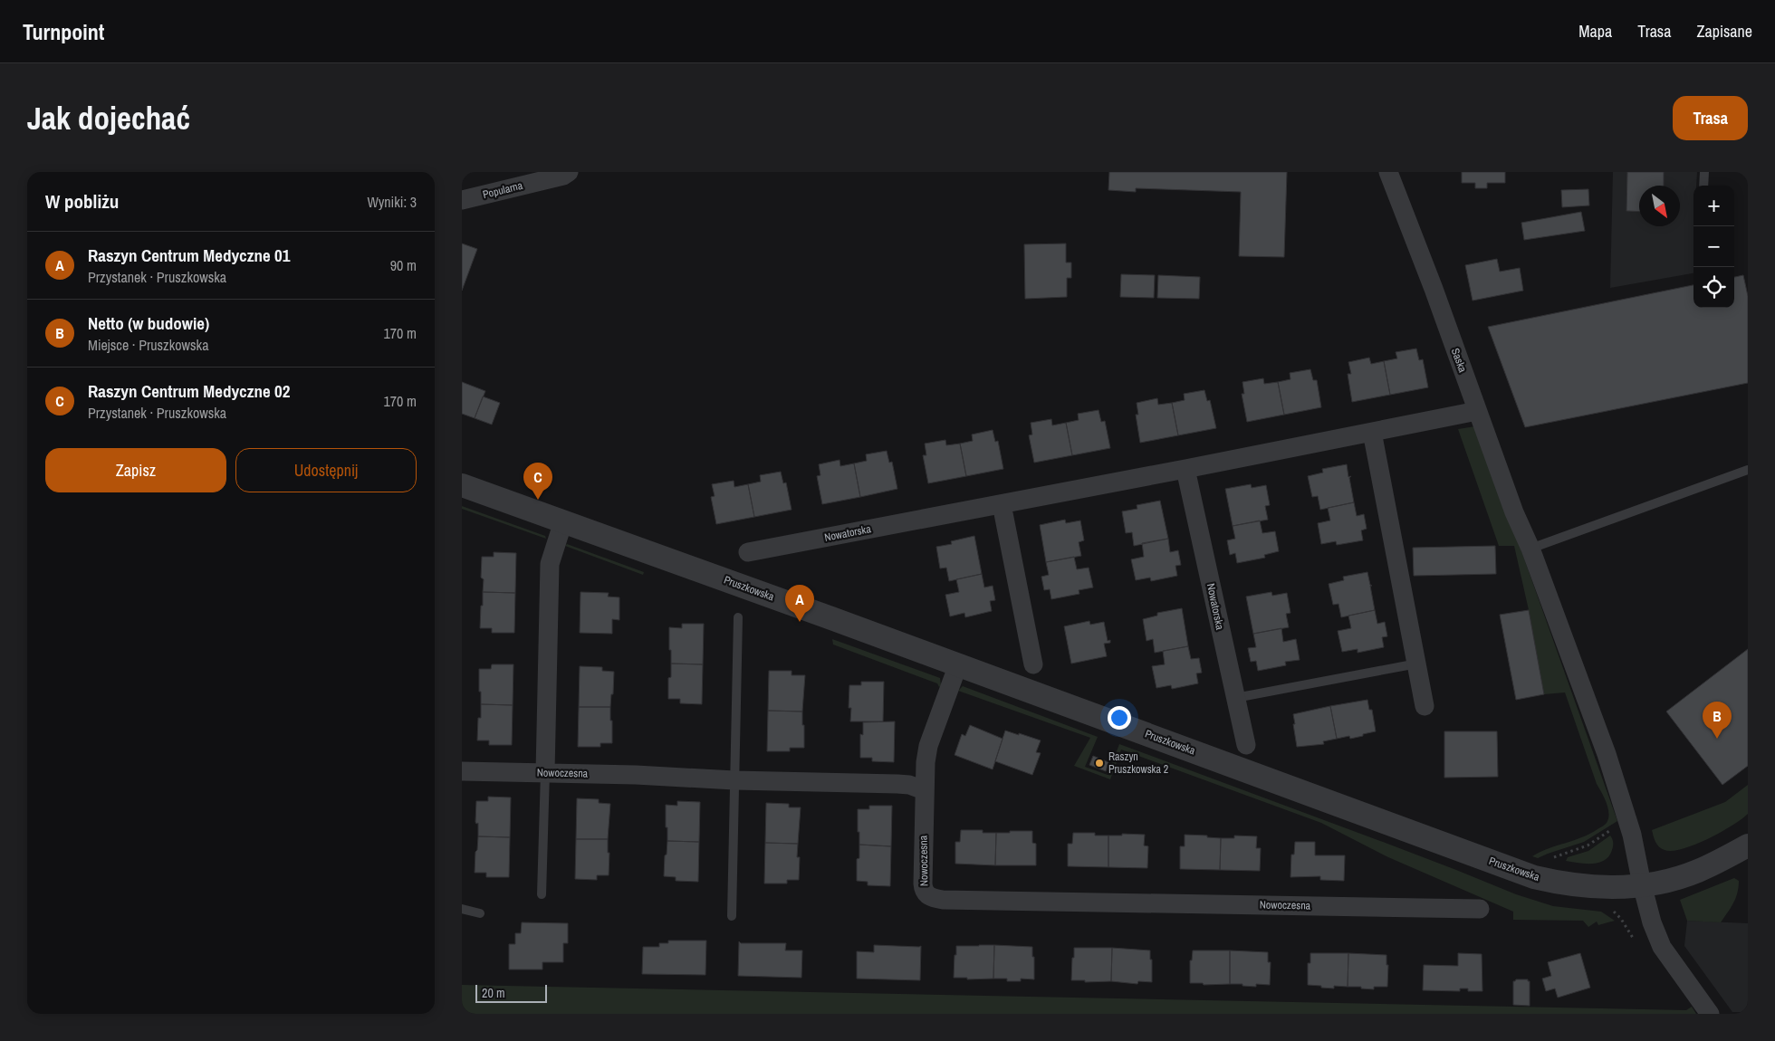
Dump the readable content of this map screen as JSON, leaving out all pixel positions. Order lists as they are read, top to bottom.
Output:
{
  "streets": {
    "street": [
      "Popularna",
      "Saska",
      "Nowatorska",
      "Pruszkowska",
      "Nowoczesna"
    ]
  },
  "crossings": [
    ["Saska", "Nowatorska"],
    ["Saska", "Pruszkowska"]
  ],
  "places": ["Raszyn Pruszkowska 2"],
  "scale_bar": "20 m",
  "north": "bottom right",
  "page": {
    "header": "Turnpoint",
    "nav": ["Mapa", "Trasa", "Zapisane"],
    "buttons": [
      "Trasa",
      ["Zapisz", "Udostępnij"]
    ],
    "title": "Jak dojechać",
    "heading": ["W pobliżu", "Wyniki: 3"],
    "map_buttons": ["+", "−"],
    "list": [
      {
        "mark": "A",
        "name": "Raszyn Centrum Medyczne 01",
        "note": "Przystanek · Pruszkowska",
        "value": "90 m"
      },
      {
        "mark": "B",
        "name": "Netto (w budowie)",
        "note": "Miejsce · Pruszkowska",
        "value": "170 m"
      },
      {
        "mark": "C",
        "name": "Raszyn Centrum Medyczne 02",
        "note": "Przystanek · Pruszkowska",
        "value": "170 m"
      }
    ],
    "pins": ["C", "A", "B"],
    "scale": "20 m"
  }
}
